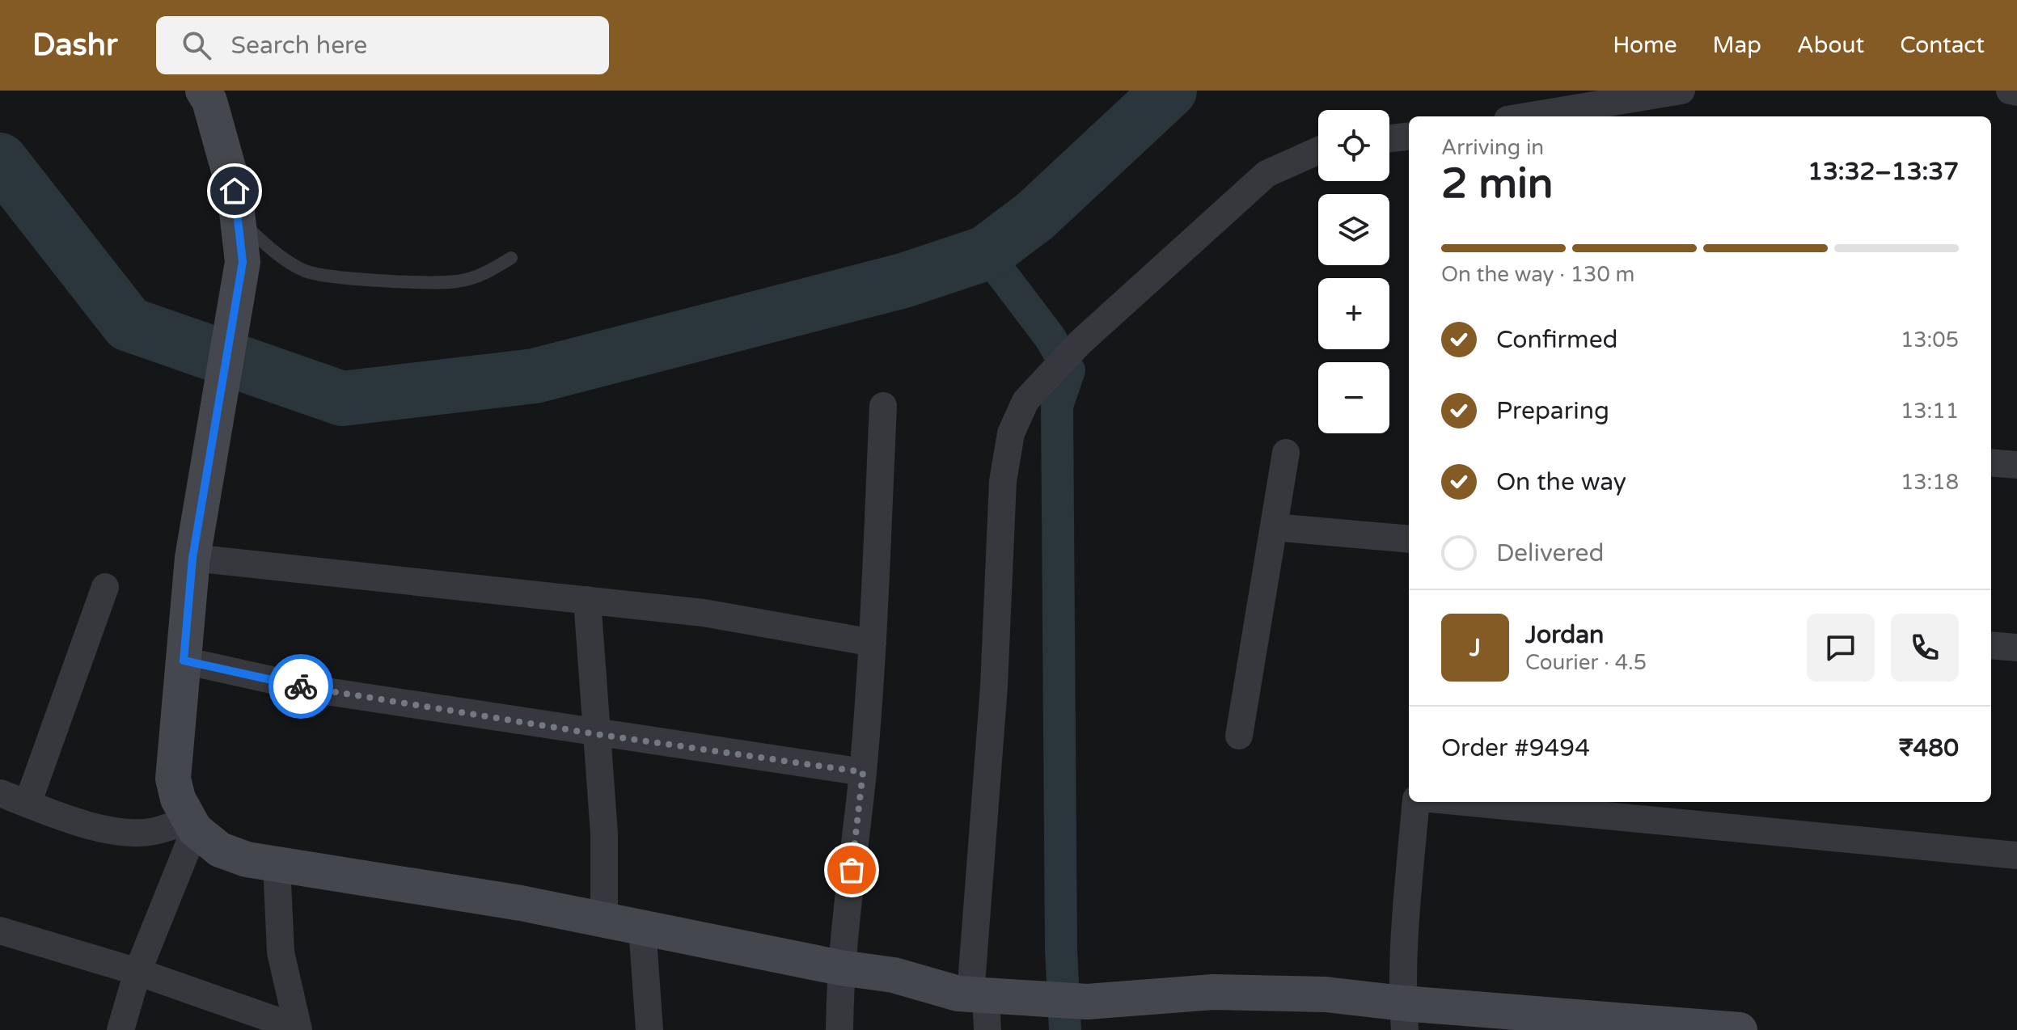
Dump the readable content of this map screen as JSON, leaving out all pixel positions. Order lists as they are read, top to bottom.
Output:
{
  "page": {
    "header": "Dashr",
    "search": "Search here",
    "nav": [
      "Home",
      "Map",
      "About",
      "Contact"
    ],
    "map_buttons": ["+", "−"],
    "heading": ["2 min", "Arriving in", "13:32–13:37"],
    "panel": [
      "Jordan",
      "Courier · 4.5",
      "Order #9494",
      "₹480"
    ],
    "bar": "On the way · 130 m",
    "list": [
      ["Confirmed", "13:05"],
      ["Preparing", "13:11"],
      ["On the way", "13:18"],
      "Delivered"
    ],
    "round": "J"
  }
}
